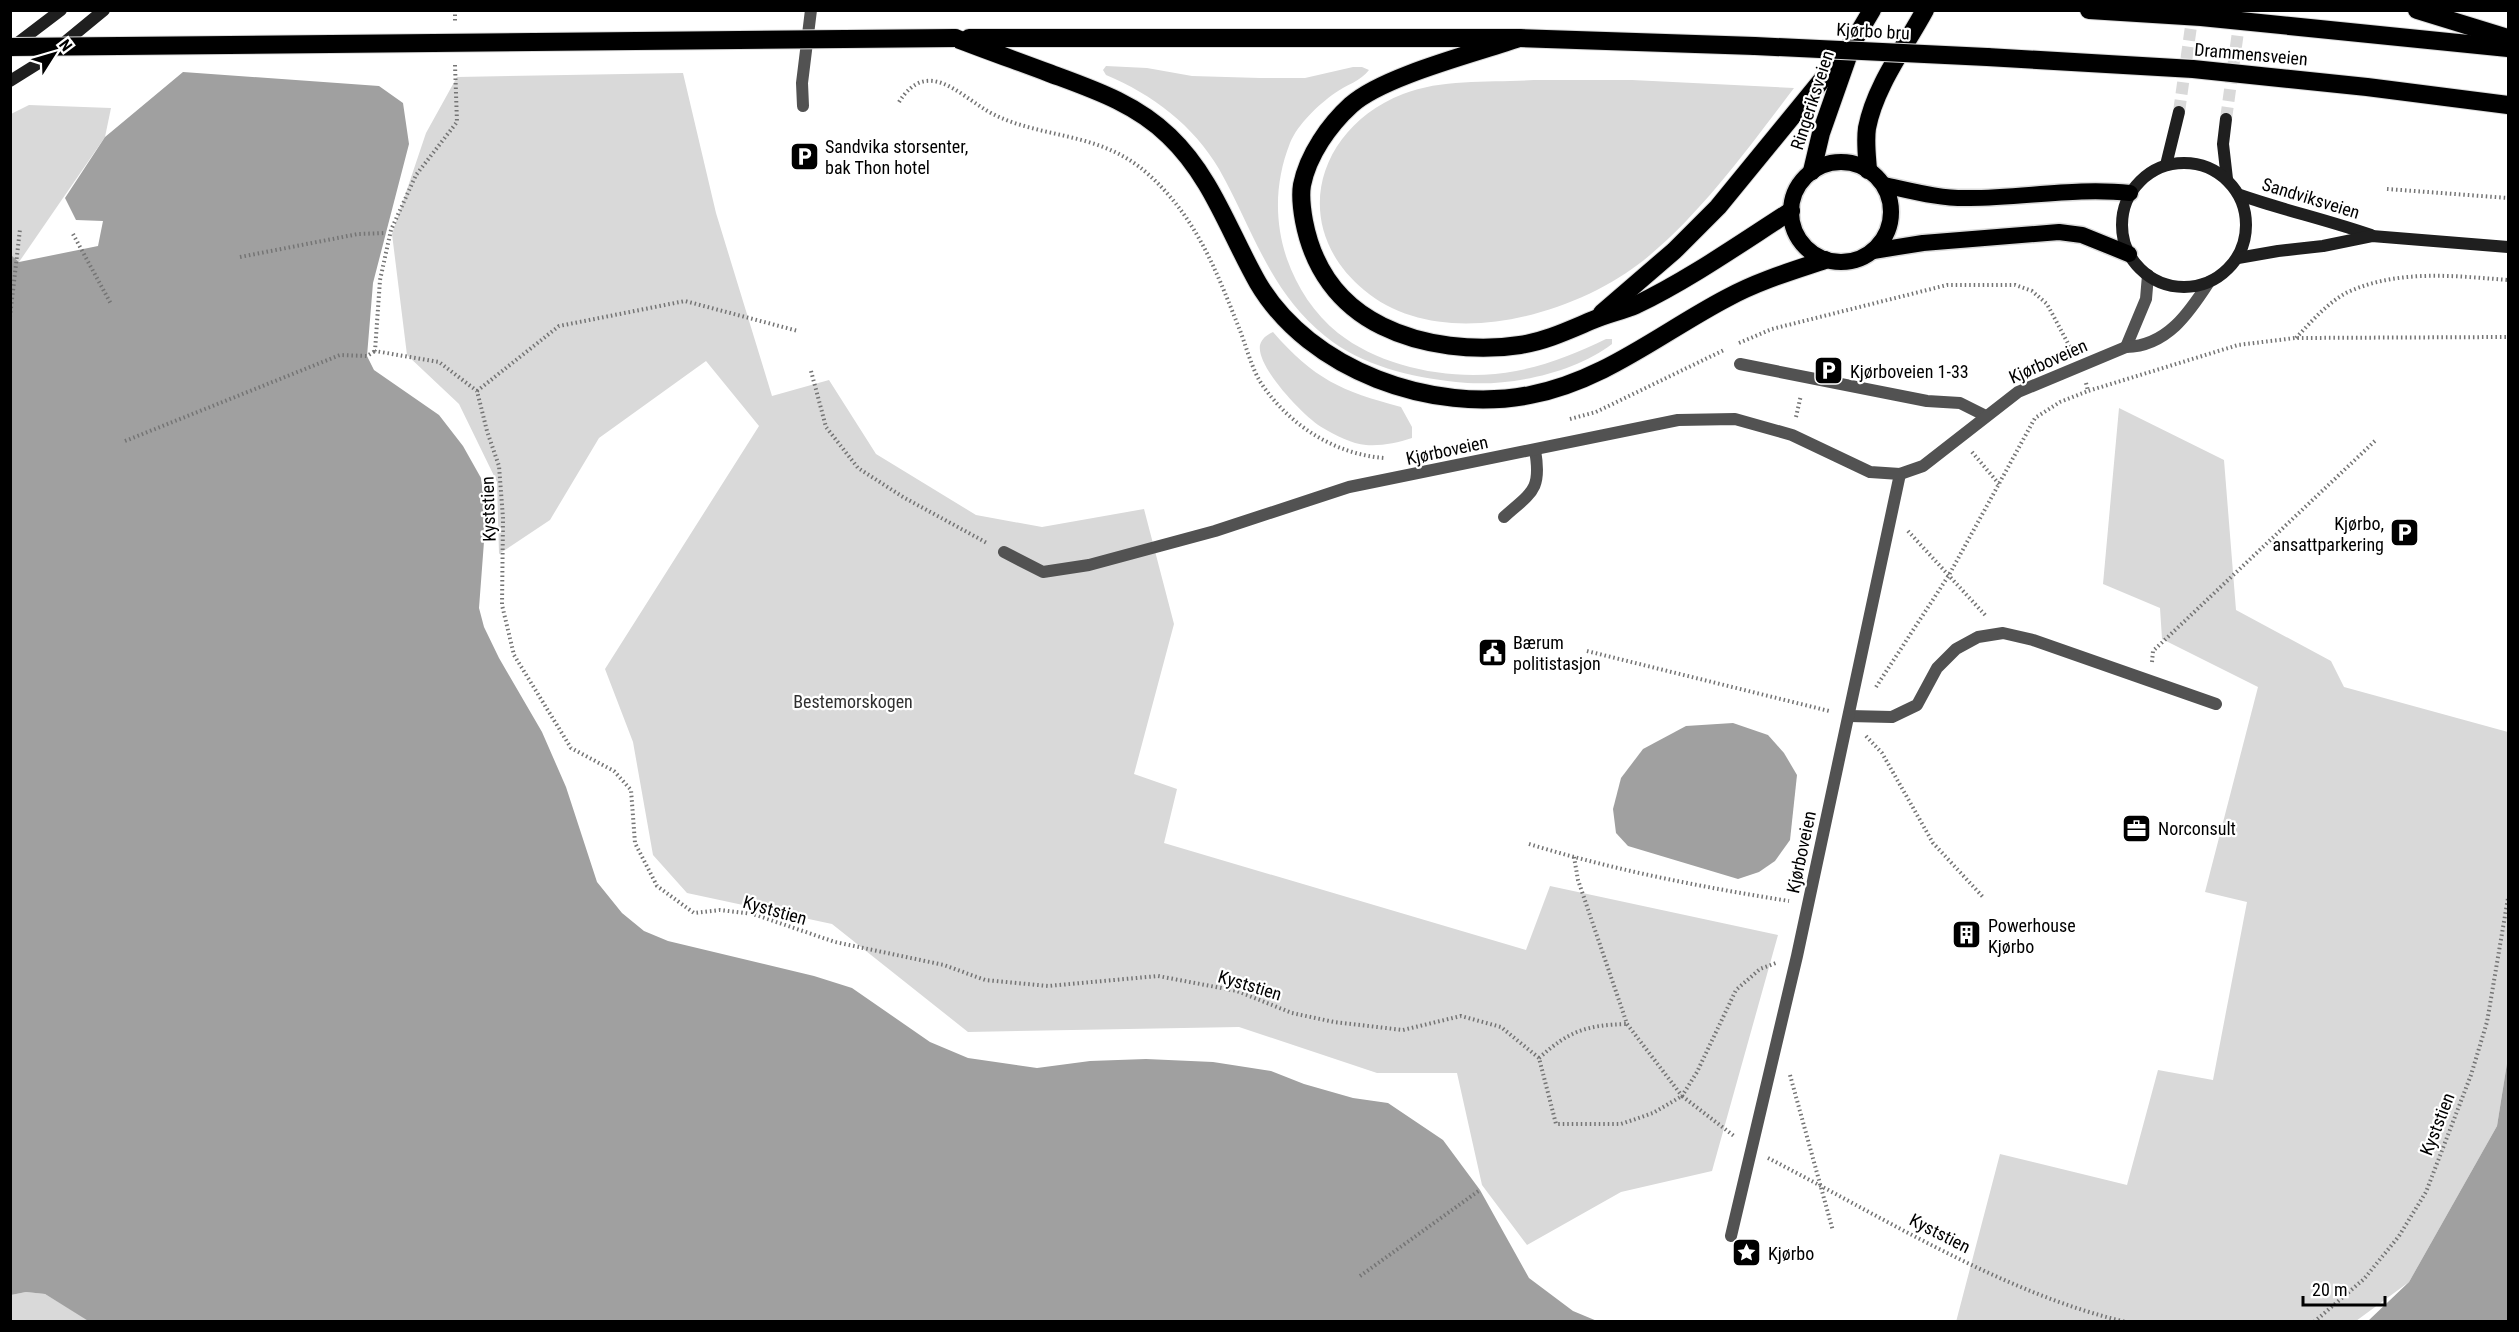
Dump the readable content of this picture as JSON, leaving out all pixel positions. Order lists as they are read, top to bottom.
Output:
{
  "streets": {
    "highway": ["Kjørbo bru", "Drammensveien", "Ringeriksveien"],
    "main road": ["Sandviksveien"],
    "street": ["Kjørboveien"],
    "path": ["Kyststien"]
  },
  "crossings": [
    ["Kjørbo bru", "Drammensveien"],
    ["Sandviksveien", "Kjørboveien"],
    ["Kjørboveien", "Kyststien"]
  ],
  "parks": ["Bestemorskogen"],
  "places": {
    "parking": ["Sandvika storsenter, bak Thon hotel", "Kjørboveien 1-33", "Kjørbo, ansattparkering"],
    "public building": ["Bærum politistasjon"],
    "office": ["Norconsult"],
    "building": ["Powerhouse Kjørbo"],
    "place": ["Kjørbo"]
  },
  "scale_bar": "20 m",
  "north": "top right"
}
